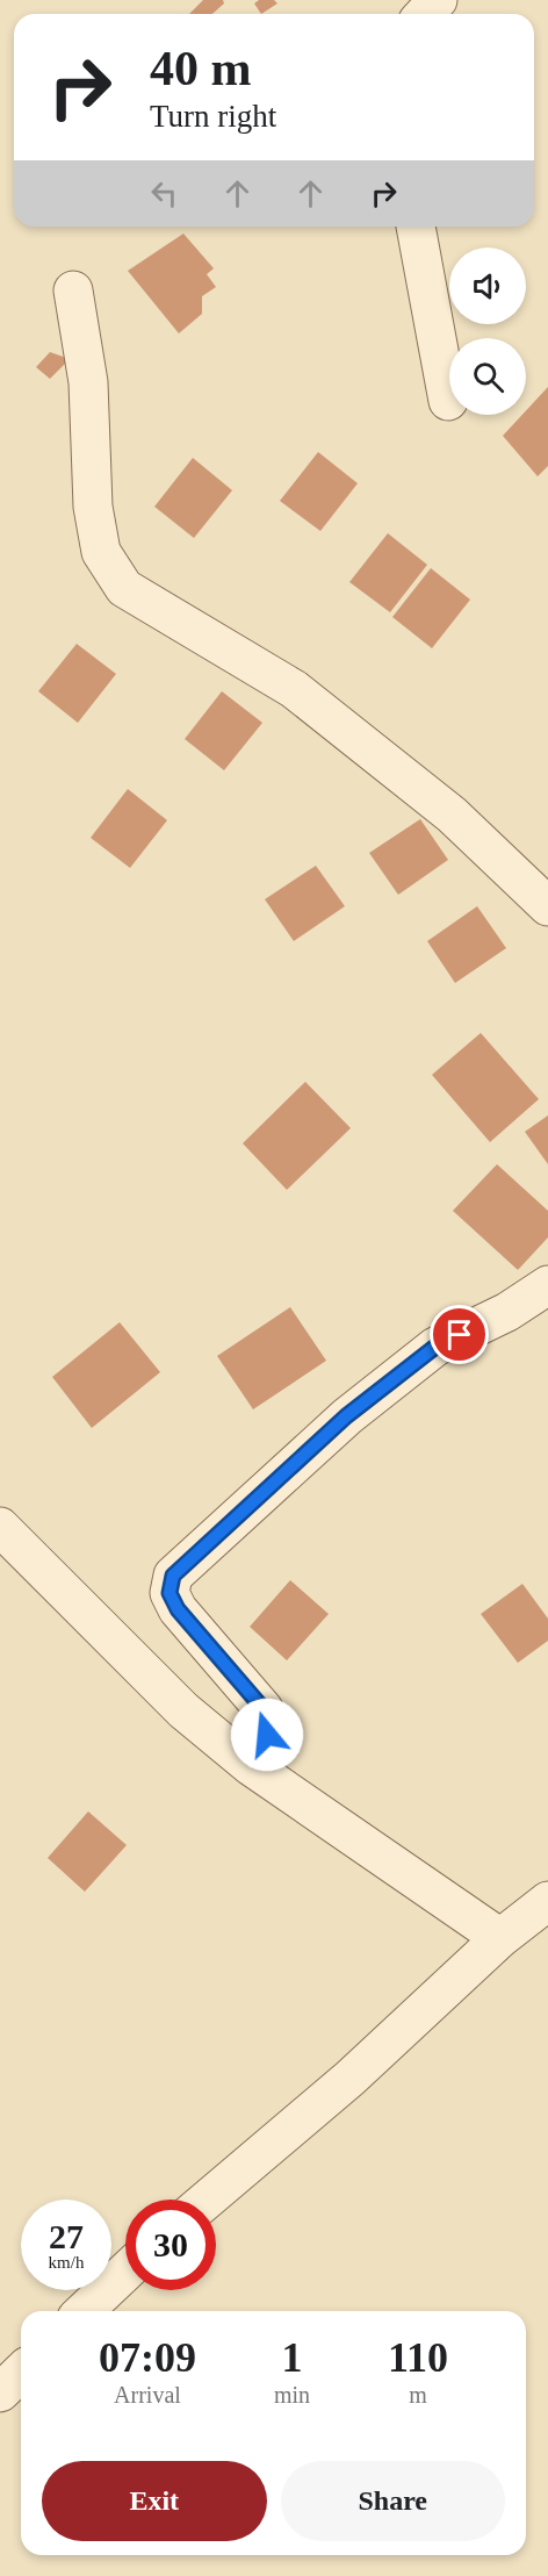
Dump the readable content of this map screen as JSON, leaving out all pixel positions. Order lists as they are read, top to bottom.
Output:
{
  "page": {
    "turn": ["40 m", "Turn right"],
    "speed": "27 km/h",
    "limit": "30",
    "eta": [
      "07:09",
      "Arrival",
      "1",
      "min",
      "110",
      "m"
    ],
    "buttons": ["Exit", "Share"]
  }
}
